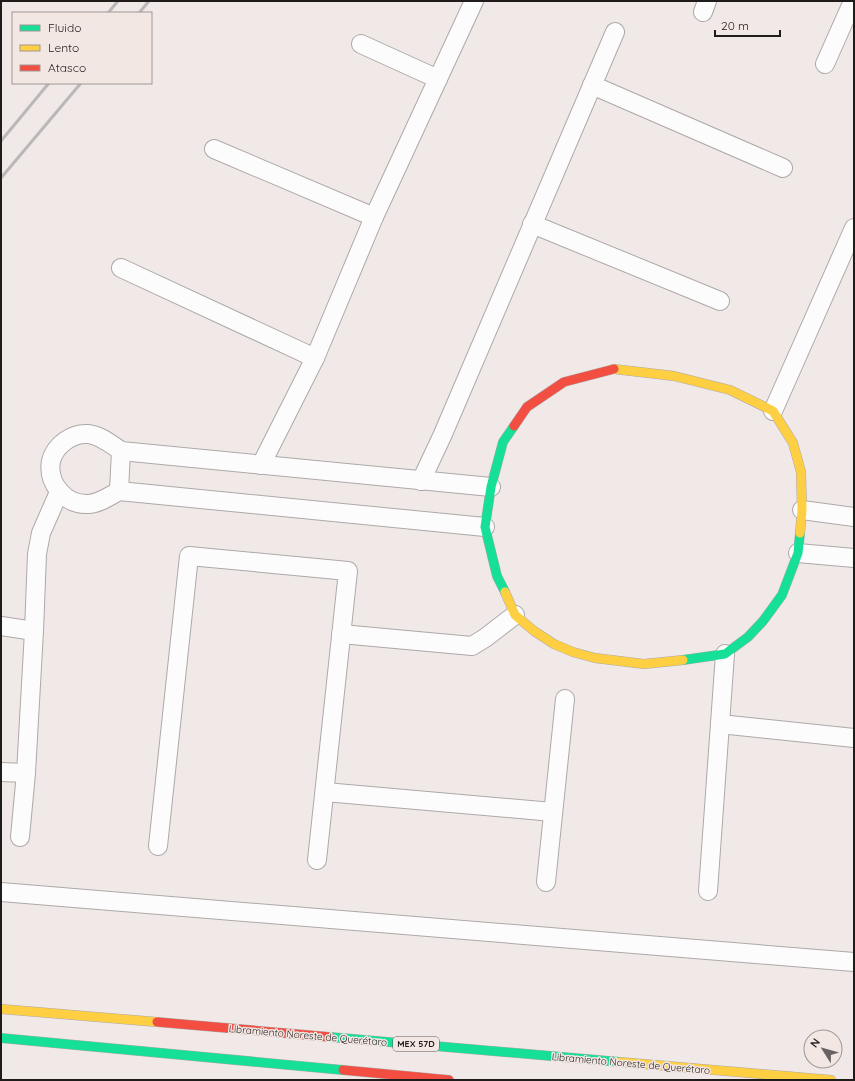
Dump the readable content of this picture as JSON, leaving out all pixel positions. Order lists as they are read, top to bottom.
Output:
{
  "streets": {
    "main road": ["Libramiento Noreste de Querétaro", "MEX 57D"]
  },
  "legend": ["Fluido", "Lento", "Atasco"],
  "scale_bar": "20 m",
  "north": "top left"
}
